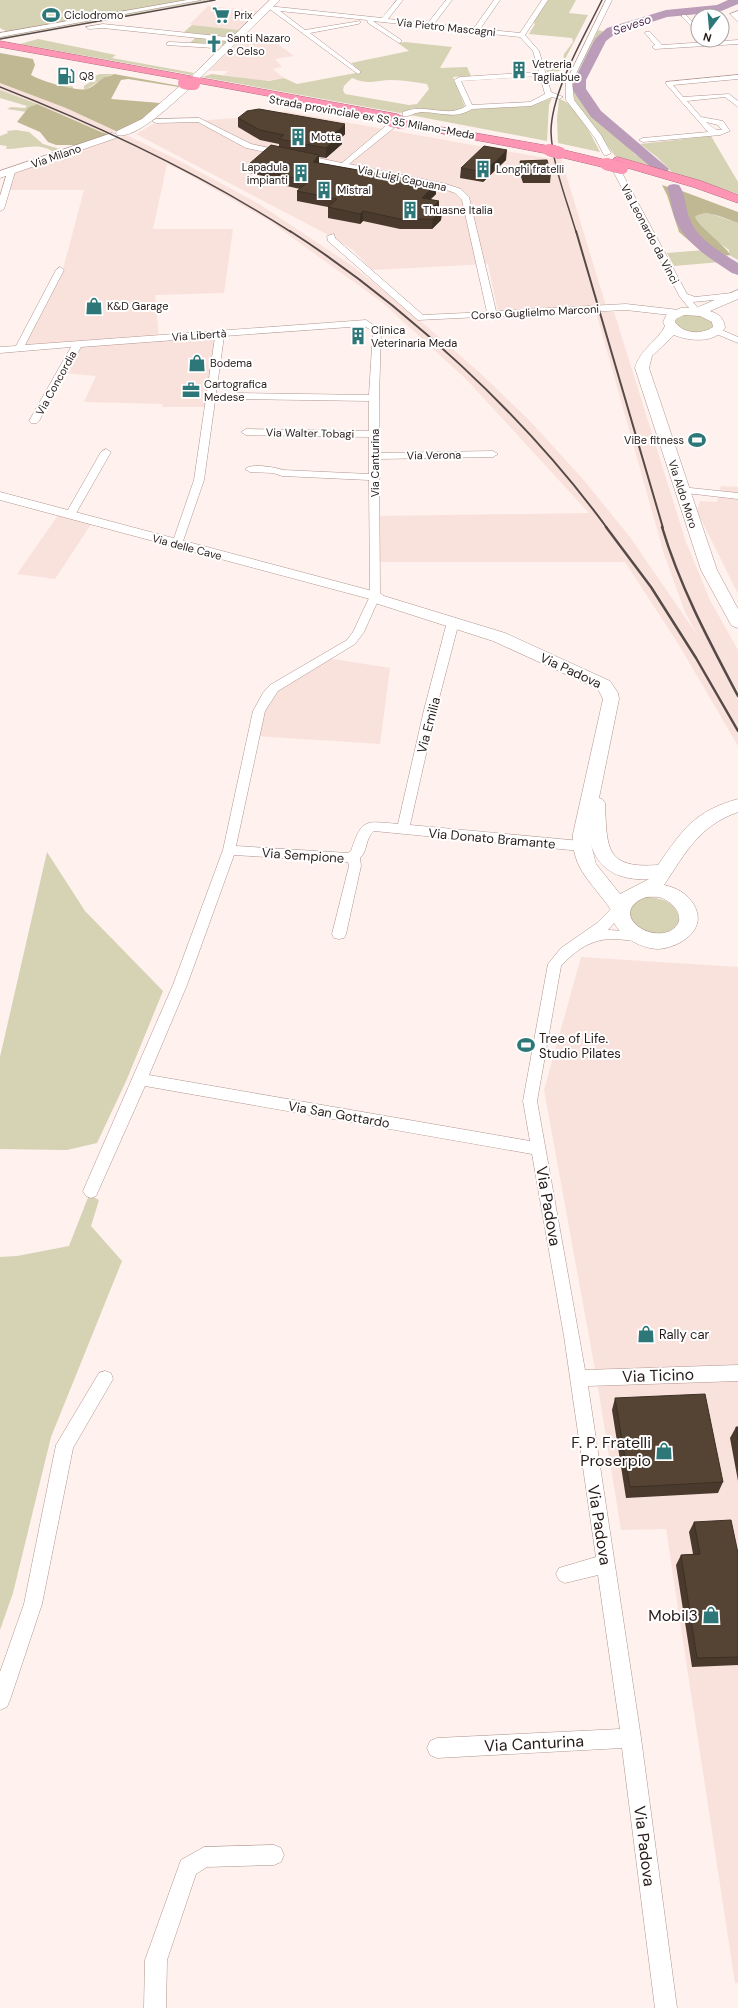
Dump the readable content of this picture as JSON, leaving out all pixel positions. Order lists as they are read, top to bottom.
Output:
{
  "streets": {
    "highway": ["Strada provinciale ex SS 35 Milano-Meda"],
    "street": [
      "Via Pietro Mascagni",
      "Via Milano",
      "Via Luigi Capuana",
      "Via Leonardo da Vinci",
      "Corso Guglielmo Marconi",
      "Via Libertà",
      "Via Concordia",
      "Via Walter Tobagi",
      "Via Verona",
      "Via Canturina",
      "Via Aldo Moro",
      "Via delle Cave",
      "Via Padova",
      "Via Emilia",
      "Via Donato Bramante",
      "Via Sempione",
      "Via San Gottardo",
      "Via Ticino"
    ]
  },
  "crossings": [
    ["Via Pietro Mascagni", "Via Milano"],
    ["Strada provinciale ex SS 35 Milano-Meda", "Via Milano"],
    ["Strada provinciale ex SS 35 Milano-Meda", "Via Leonardo da Vinci"],
    ["Via Milano", "Via Luigi Capuana"],
    ["Via Luigi Capuana", "Corso Guglielmo Marconi"],
    ["Corso Guglielmo Marconi", "Via Aldo Moro"],
    ["Via Libertà", "Via Concordia"],
    ["Via Libertà", "Via Canturina"],
    ["Via Walter Tobagi", "Via Canturina"],
    ["Via Verona", "Via Canturina"],
    ["Via Canturina", "Via delle Cave"],
    ["Via Canturina", "Via Padova"],
    ["Via delle Cave", "Via Padova"],
    ["Via Padova", "Via Emilia"],
    ["Via Padova", "Via Donato Bramante"],
    ["Via Padova", "Via San Gottardo"],
    ["Via Padova", "Via Ticino"],
    ["Via Emilia", "Via Donato Bramante"],
    ["Via Emilia", "Via Sempione"],
    ["Via Donato Bramante", "Via Sempione"]
  ],
  "water": ["Seveso"],
  "places": {
    "sports": ["Ciclodromo", "ViBe fitness", "Tree of Life. Studio Pilates"],
    "supermarket": ["Prix"],
    "church": ["Santi Nazaro e Celso"],
    "building": [
      "Vetreria Tagliabue",
      "Motta",
      "Longhi fratelli",
      "Lapadula impianti",
      "Mistral",
      "Thuasne Italia",
      "Clinica Veterinaria Meda"
    ],
    "fuel station": ["Q8"],
    "shop": [
      "K&D Garage",
      "Bodema",
      "Rally car",
      "F. P. Fratelli Proserpio",
      "Mobil3"
    ],
    "office": ["Cartografica Medese"]
  },
  "north": "bottom"
}
